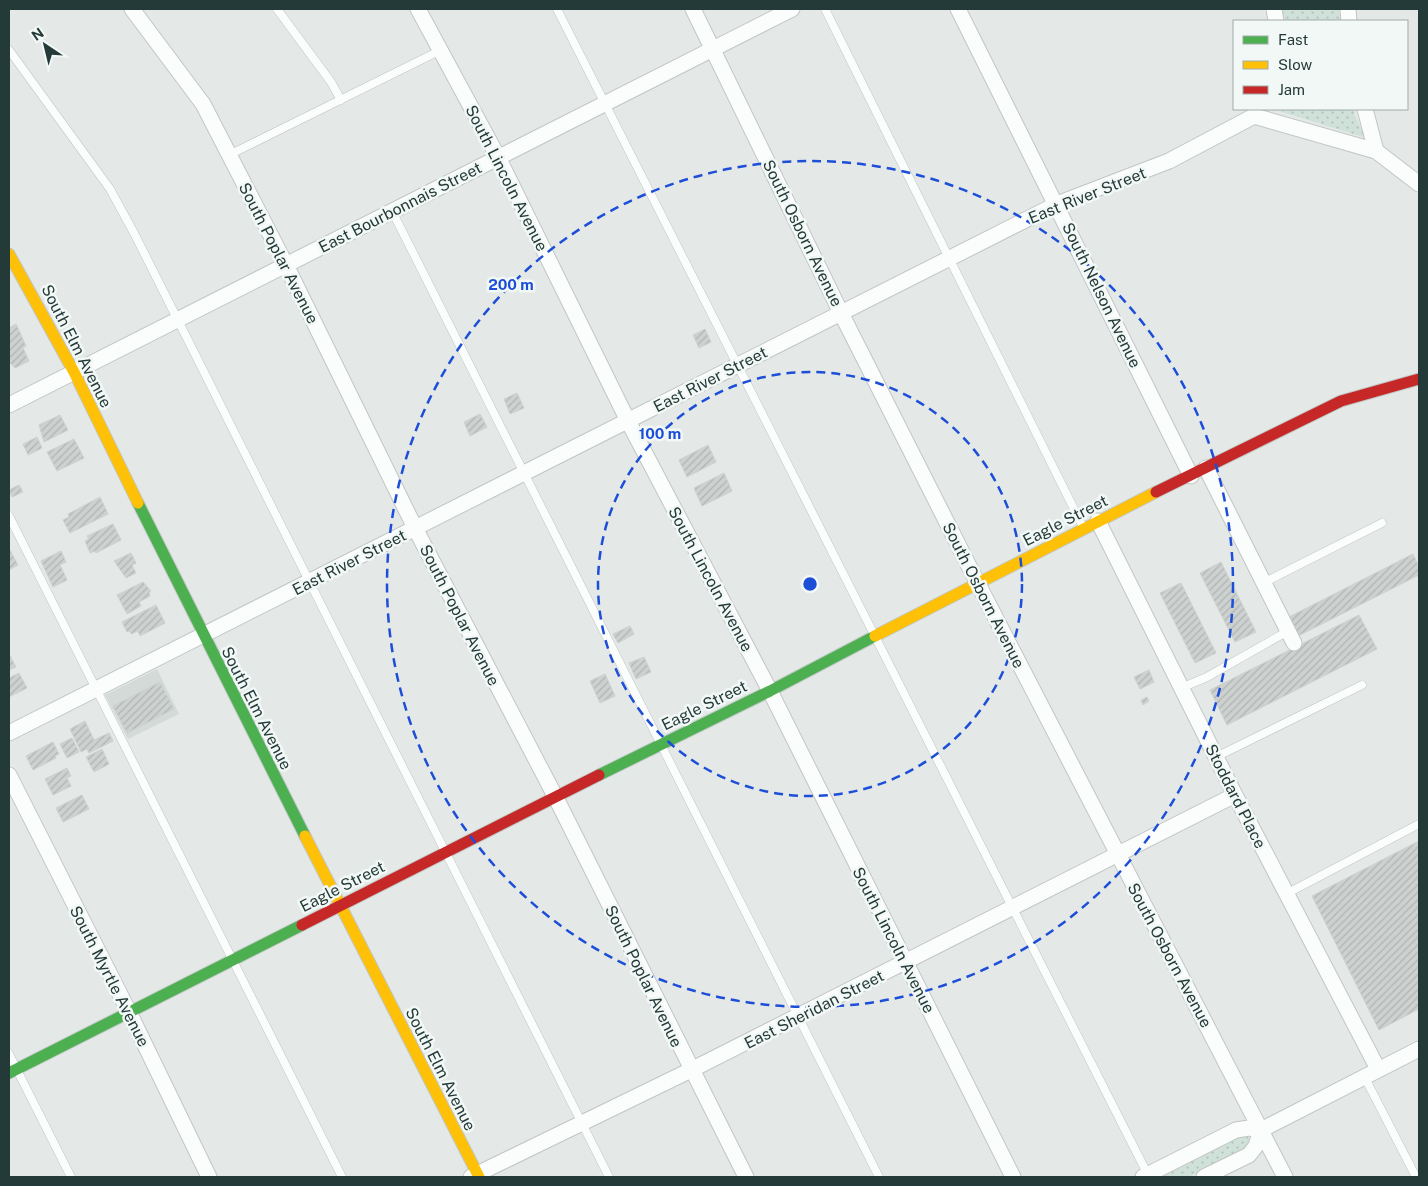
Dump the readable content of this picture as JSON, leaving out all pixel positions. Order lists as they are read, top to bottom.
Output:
{
  "streets": {
    "street": [
      "South Lincoln Avenue",
      "East River Street",
      "East Bourbonnais Street",
      "South Osborn Avenue",
      "South Poplar Avenue",
      "South Nelson Avenue",
      "South Elm Avenue",
      "Eagle Street",
      "Stoddard Place",
      "South Myrtle Avenue",
      "East Sheridan Street"
    ]
  },
  "crossings": [
    ["South Lincoln Avenue", "East River Street"],
    ["South Lincoln Avenue", "East Bourbonnais Street"],
    ["South Lincoln Avenue", "Eagle Street"],
    ["South Lincoln Avenue", "East Sheridan Street"],
    ["East River Street", "South Osborn Avenue"],
    ["East River Street", "South Poplar Avenue"],
    ["East River Street", "South Nelson Avenue"],
    ["East River Street", "South Elm Avenue"],
    ["East Bourbonnais Street", "South Osborn Avenue"],
    ["East Bourbonnais Street", "South Poplar Avenue"],
    ["East Bourbonnais Street", "South Elm Avenue"],
    ["South Osborn Avenue", "Eagle Street"],
    ["South Osborn Avenue", "East Sheridan Street"],
    ["South Poplar Avenue", "Eagle Street"],
    ["South Poplar Avenue", "East Sheridan Street"],
    ["South Nelson Avenue", "Eagle Street"],
    ["South Elm Avenue", "Eagle Street"],
    ["South Elm Avenue", "East Sheridan Street"],
    ["Eagle Street", "Stoddard Place"],
    ["Eagle Street", "South Myrtle Avenue"],
    ["Stoddard Place", "East Sheridan Street"]
  ],
  "legend": ["Fast", "Slow", "Jam"],
  "north": "top left",
  "rings": ["200 m", "100 m"]
}
